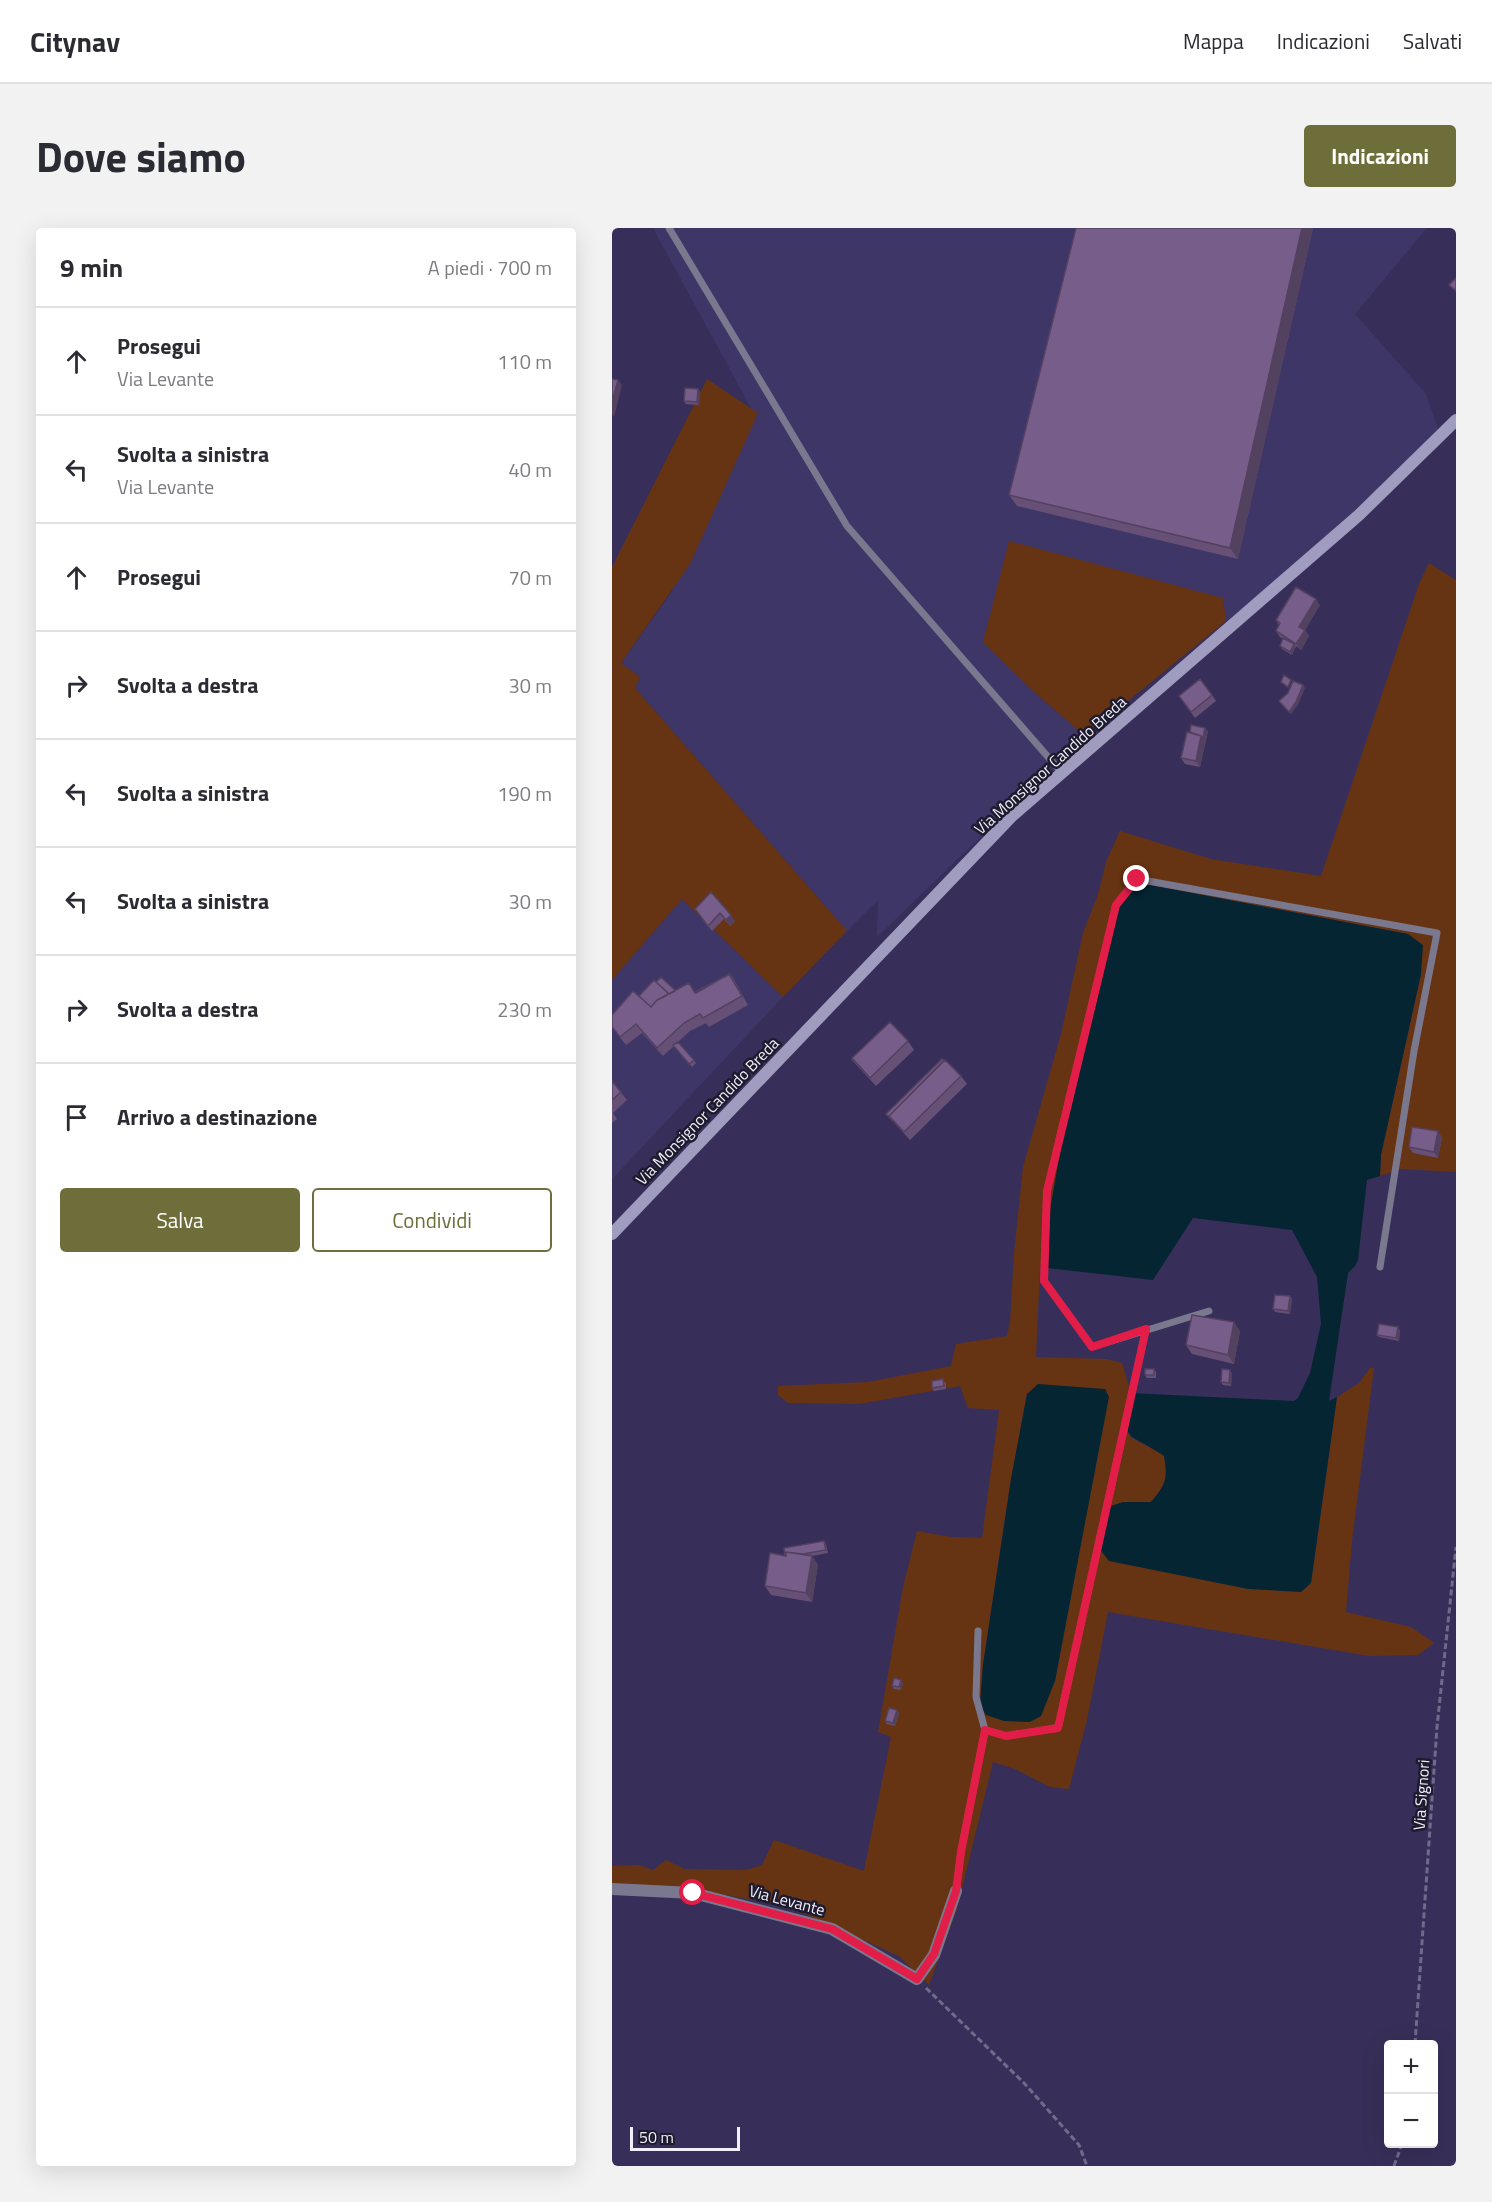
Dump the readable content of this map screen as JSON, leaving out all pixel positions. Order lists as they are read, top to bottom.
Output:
{
  "streets": {
    "main road": ["Via Monsignor Candido Breda"],
    "street": ["Via Levante"],
    "path": ["Via Signori"]
  },
  "scale_bar": "50 m",
  "page": {
    "header": "Citynav",
    "nav": ["Mappa", "Indicazioni", "Salvati"],
    "title": "Dove siamo",
    "buttons": [
      "Indicazioni",
      ["Salva", "Condividi"]
    ],
    "heading": ["9 min", "A piedi · 700 m"],
    "list": [
      ["Prosegui", "Via Levante", "110 m"],
      ["Svolta a sinistra", "Via Levante", "40 m"],
      ["Prosegui", "70 m"],
      ["Svolta a destra", "30 m"],
      ["Svolta a sinistra", "190 m"],
      ["Svolta a sinistra", "30 m"],
      ["Svolta a destra", "230 m"],
      "Arrivo a destinazione"
    ],
    "map_buttons": ["+", "−"],
    "scale": "50 m"
  }
}
